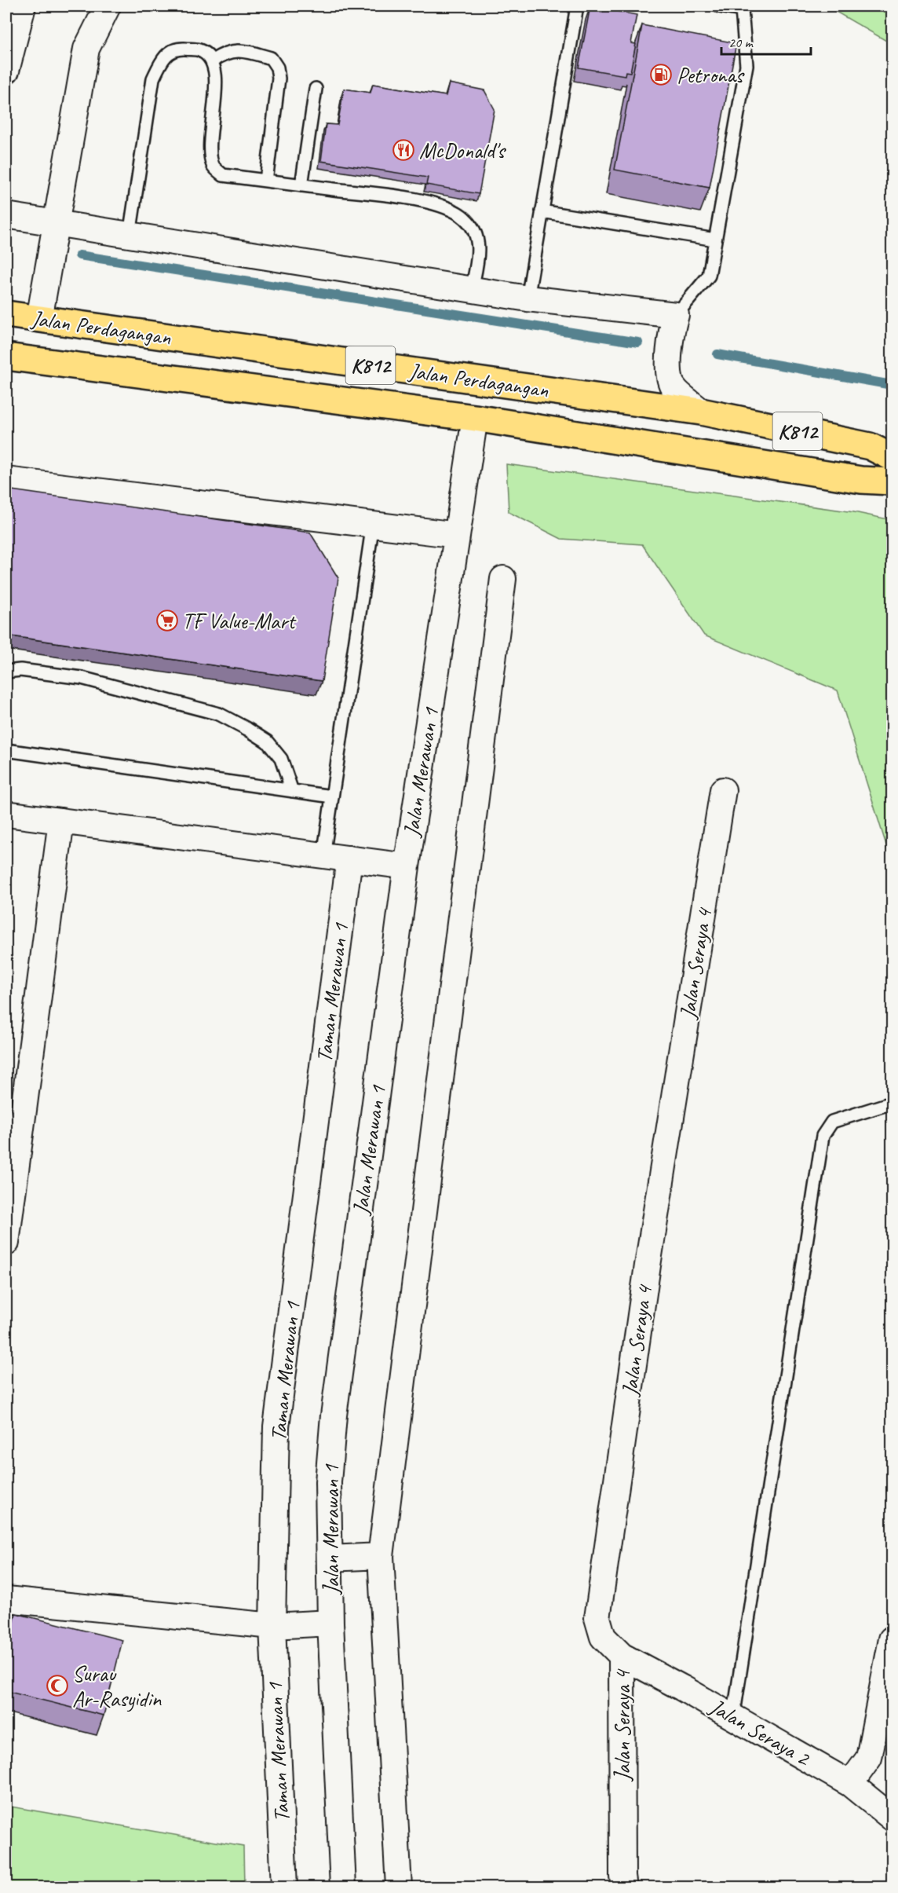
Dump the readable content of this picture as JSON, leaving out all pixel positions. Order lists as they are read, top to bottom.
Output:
{
  "streets": {
    "main road": ["Jalan Perdagangan", "K812"],
    "street": [
      "Jalan Merawan 1",
      "Jalan Seraya 4",
      "Taman Merawan 1",
      "Jalan Seraya 2"
    ]
  },
  "crossings": [
    ["Jalan Perdagangan", "Jalan Merawan 1"],
    ["Jalan Seraya 4", "Jalan Seraya 2"]
  ],
  "places": {
    "fuel station": ["Petronas"],
    "restaurant": ["McDonald's"],
    "supermarket": ["TF Value-Mart"],
    "mosque": ["Surau Ar-Rasyidin"]
  },
  "scale_bar": "20 m"
}
